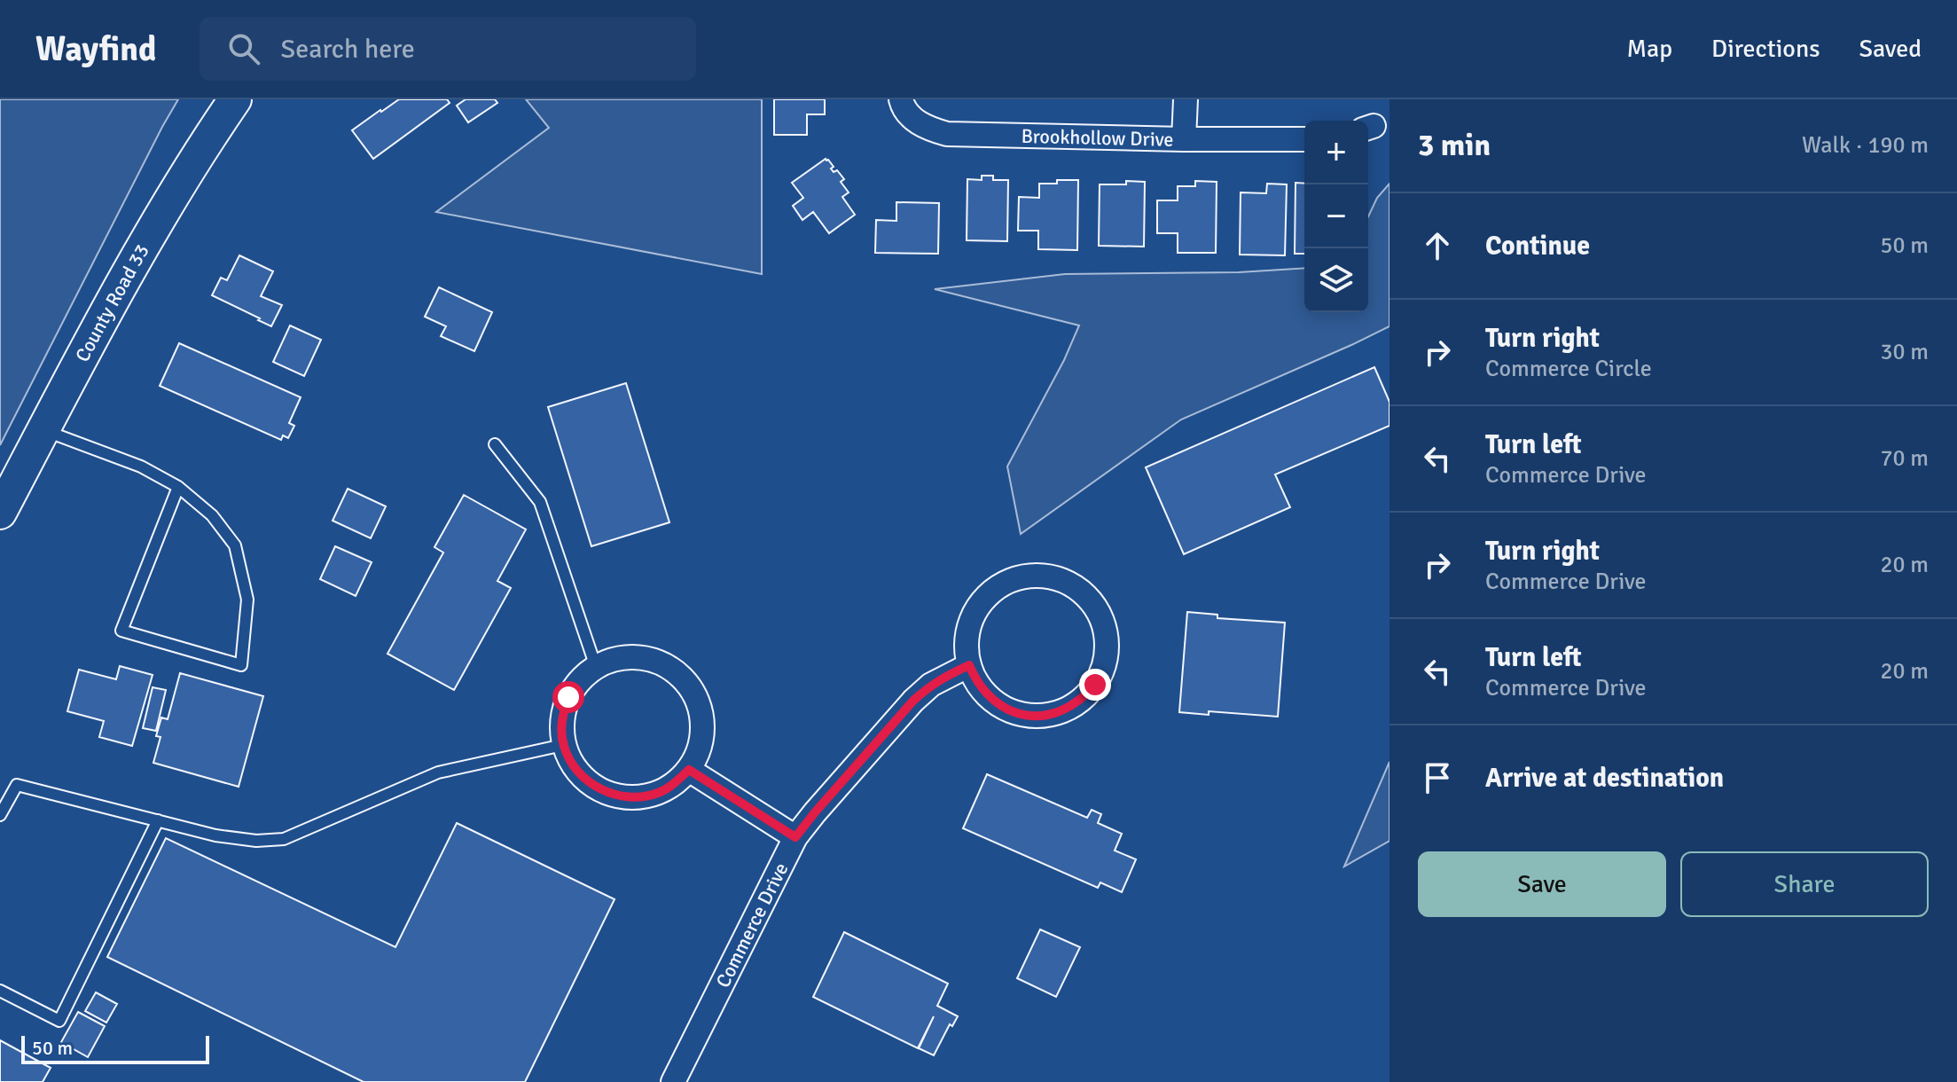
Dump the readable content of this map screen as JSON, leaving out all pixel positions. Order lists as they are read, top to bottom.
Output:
{
  "streets": {
    "street": ["Brookhollow Drive", "County Road 33", "Commerce Drive"]
  },
  "scale_bar": "50 m",
  "page": {
    "header": "Wayfind",
    "search": "Search here",
    "nav": ["Map", "Directions", "Saved"],
    "heading": ["3 min", "Walk · 190 m"],
    "map_buttons": ["+", "−"],
    "list": [
      ["Continue", "50 m"],
      ["Turn right", "Commerce Circle", "30 m"],
      ["Turn left", "Commerce Drive", "70 m"],
      ["Turn right", "Commerce Drive", "20 m"],
      ["Turn left", "Commerce Drive", "20 m"],
      "Arrive at destination"
    ],
    "buttons": ["Save", "Share"],
    "scale": "50 m"
  }
}
